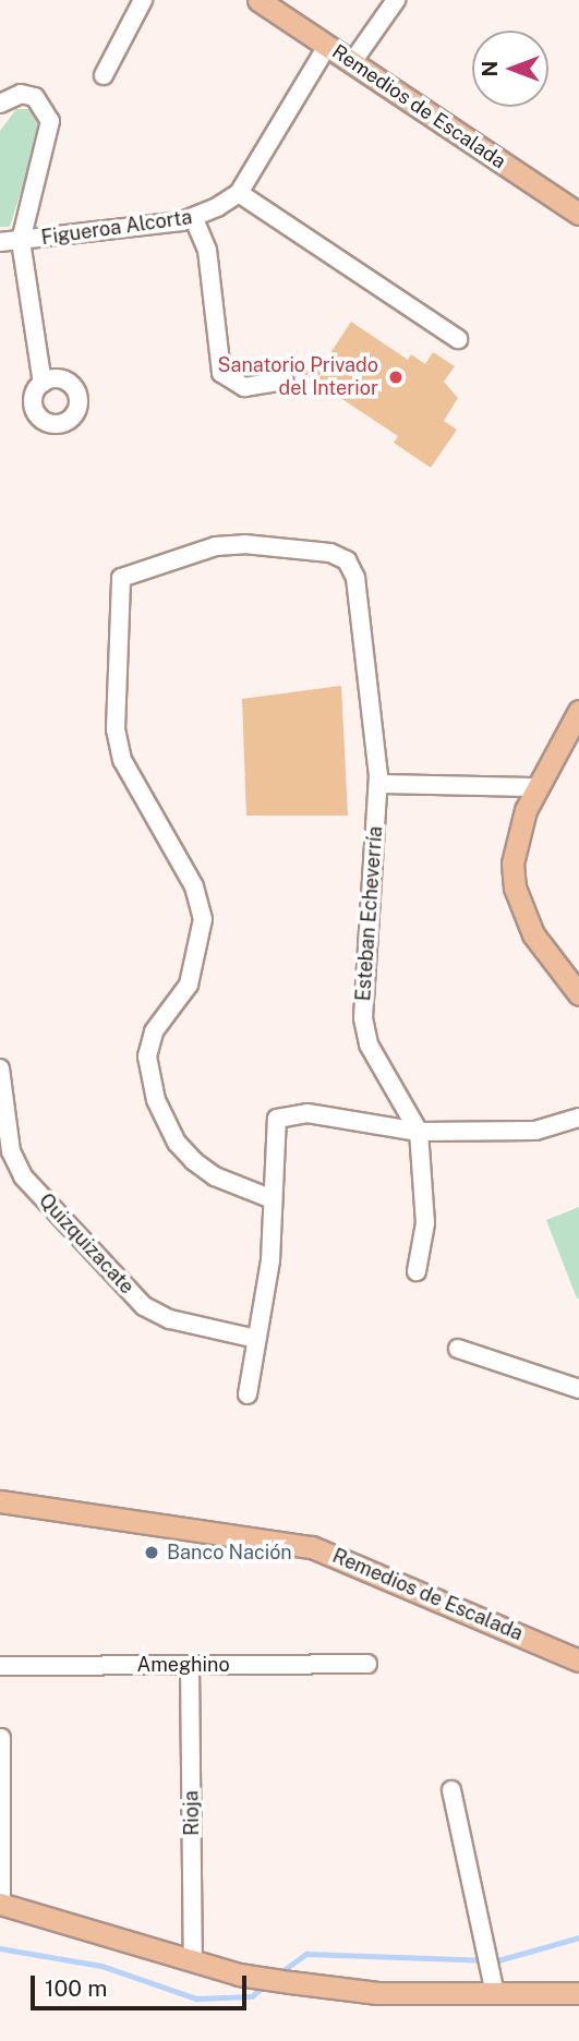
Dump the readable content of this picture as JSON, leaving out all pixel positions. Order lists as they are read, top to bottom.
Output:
{
  "streets": {
    "main road": ["Remedios de Escalada"],
    "street": [
      "Figueroa Alcorta",
      "Esteban Echeverría",
      "Quizquizacate",
      "Ameghino",
      "Rioja"
    ]
  },
  "crossings": [
    ["Remedios de Escalada", "Figueroa Alcorta"],
    ["Ameghino", "Rioja"]
  ],
  "places": ["Sanatorio Privado del Interior", "Banco Nación"],
  "scale_bar": "100 m",
  "north": "left"
}
